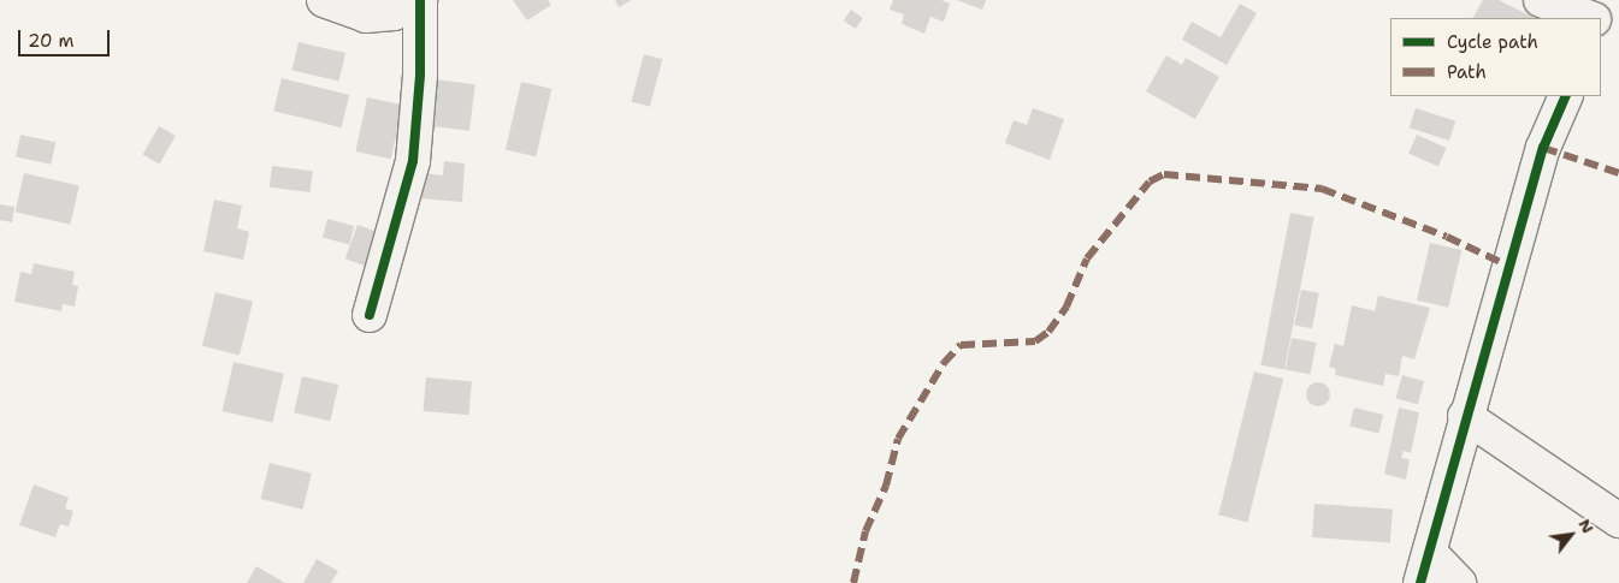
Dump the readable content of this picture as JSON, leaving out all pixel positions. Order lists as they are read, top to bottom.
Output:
{
  "legend": ["Cycle path", "Path"],
  "scale_bar": "20 m",
  "north": "top right"
}
